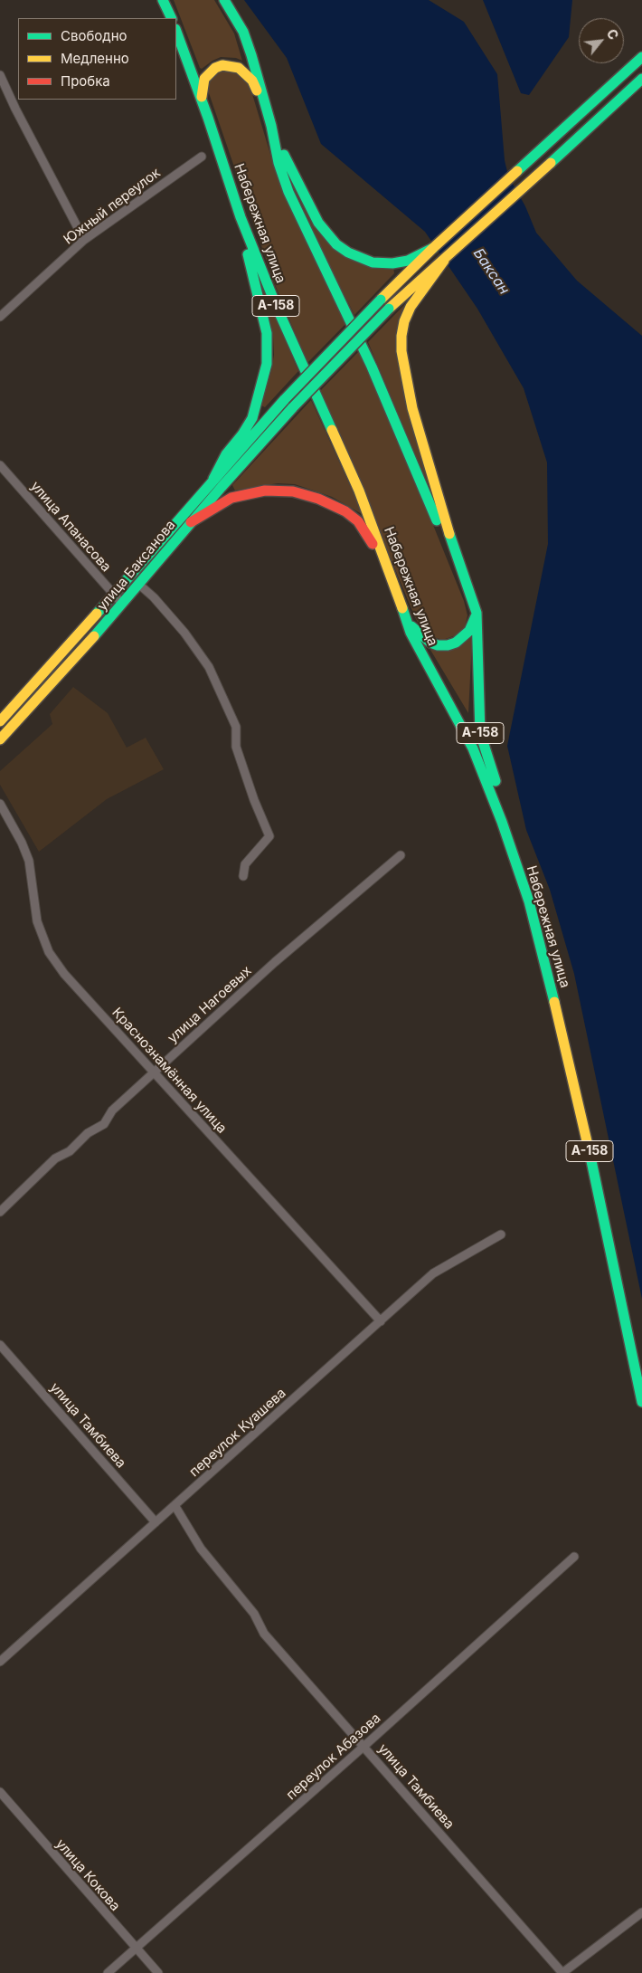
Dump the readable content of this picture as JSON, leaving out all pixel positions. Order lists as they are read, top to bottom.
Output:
{
  "streets": {
    "main road": ["Набережная улица", "А-158", "улица Баксанова"],
    "street": [
      "Южный переулок",
      "улица Апанасова",
      "улица Нагоевых",
      "Краснознамённая улица",
      "улица Тамбиева",
      "переулок Куашева",
      "переулок Абазова",
      "улица Кокова"
    ]
  },
  "crossings": [
    ["Набережная улица", "А-158"],
    ["улица Апанасова", "улица Баксанова"],
    ["улица Нагоевых", "Краснознамённая улица"],
    ["Краснознамённая улица", "переулок Куашева"],
    ["улица Тамбиева", "переулок Куашева"],
    ["улица Тамбиева", "переулок Абазова"],
    ["переулок Абазова", "улица Кокова"]
  ],
  "water": ["Баксан"],
  "legend": ["Свободно", "Медленно", "Пробка"],
  "north": "top right"
}
